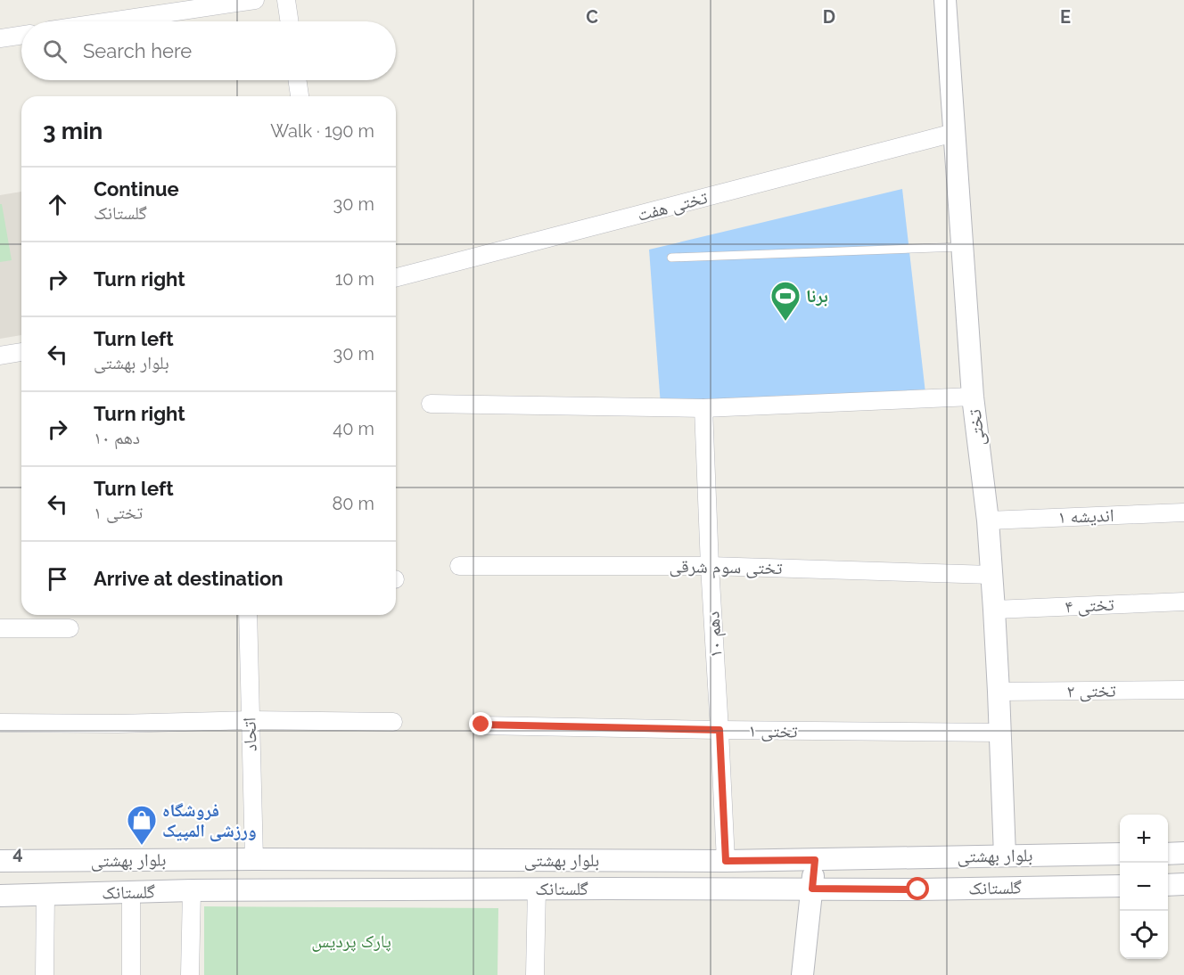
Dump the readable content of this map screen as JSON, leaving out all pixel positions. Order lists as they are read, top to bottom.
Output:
{
  "streets": {
    "street": [
      "تختی هفت",
      "تختی",
      "اندیشه ۱",
      "تختی سوم شرقی",
      "تختی ۴",
      "دهم ۱۰",
      "تختی ۲",
      "تختی ۱",
      "اتحاد",
      "بلوار بهشتی",
      "گلستانک"
    ]
  },
  "crossings": [
    ["تختی هفت", "تختی"],
    ["تختی", "اندیشه ۱"],
    ["تختی", "تختی سوم شرقی"],
    ["تختی", "تختی ۴"],
    ["تختی", "تختی ۲"],
    ["تختی", "تختی ۱"],
    ["تختی", "بلوار بهشتی"],
    ["تختی سوم شرقی", "دهم ۱۰"],
    ["دهم ۱۰", "تختی ۱"],
    ["دهم ۱۰", "بلوار بهشتی"],
    ["اتحاد", "بلوار بهشتی"]
  ],
  "parks": ["پارک پردیس"],
  "places": {
    "sports": ["برنا"],
    "shop": ["فروشگاه ورزشی المپیک"]
  },
  "page": {
    "search": "Search here",
    "heading": ["3 min", "Walk · 190 m"],
    "list": [
      ["Continue", "گلستانک", "30 m"],
      ["Turn right", "10 m"],
      ["Turn left", "بلوار بهشتی", "30 m"],
      ["Turn right", "دهم ۱۰", "40 m"],
      ["Turn left", "تختی ۱", "80 m"],
      "Arrive at destination"
    ],
    "map_buttons": ["+", "−"]
  },
  "grid": {
    "columns": ["C", "D", "E"],
    "rows": ["4"]
  }
}
